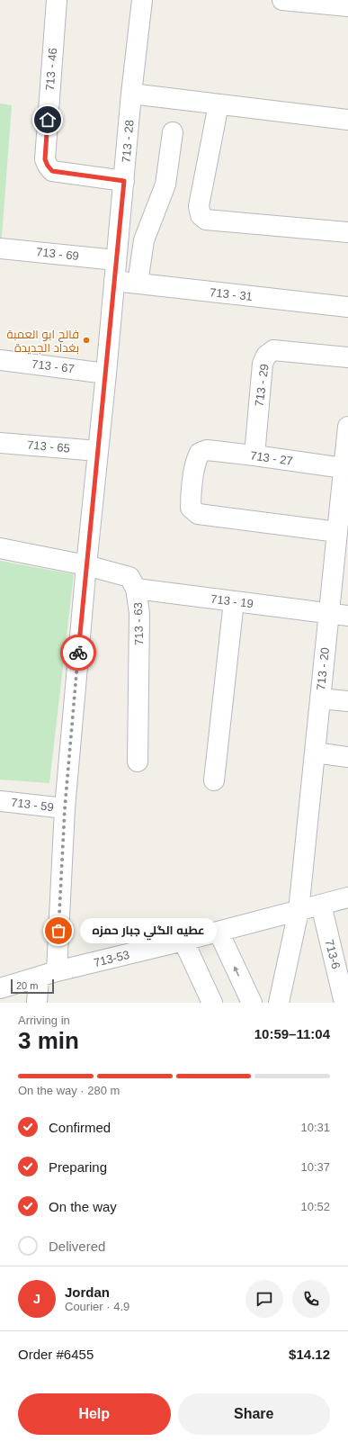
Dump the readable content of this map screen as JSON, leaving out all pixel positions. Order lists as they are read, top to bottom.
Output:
{
  "streets": {
    "street": [
      "713 - 46",
      "713 - 28",
      "713 - 69",
      "713 - 31",
      "713 - 67",
      "713 - 29",
      "713 - 65",
      "713 - 27",
      "713 - 19",
      "713 - 63",
      "713 - 20",
      "713 - 59",
      "713-6",
      "713-53"
    ]
  },
  "crossings": [
    ["713 - 46", "713 - 28"],
    ["713 - 28", "713 - 69"],
    ["713 - 28", "713 - 31"],
    ["713 - 28", "713 - 67"],
    ["713 - 28", "713 - 65"],
    ["713 - 28", "713 - 63"],
    ["713 - 28", "713 - 59"],
    ["713 - 28", "713-53"],
    ["713 - 29", "713 - 27"],
    ["713 - 27", "713 - 20"],
    ["713 - 19", "713 - 63"],
    ["713 - 19", "713 - 20"],
    ["713 - 20", "713-53"],
    ["713-6", "713-53"]
  ],
  "places": ["فالح ابو العمبة بغداد الجديدة", "عطيه الگلي جبار حمزه"],
  "scale_bar": "20 m",
  "page": {
    "bubble": "عطيه الگلي جبار حمزه",
    "scale": "20 m",
    "heading": ["3 min", "Arriving in", "10:59–11:04"],
    "panel": [
      "Jordan",
      "Courier · 4.9",
      "Order #6455",
      "$14.12"
    ],
    "bar": "On the way · 280 m",
    "list": [
      ["Confirmed", "10:31"],
      ["Preparing", "10:37"],
      ["On the way", "10:52"],
      "Delivered"
    ],
    "round": "J",
    "buttons": ["Help", "Share"]
  }
}
